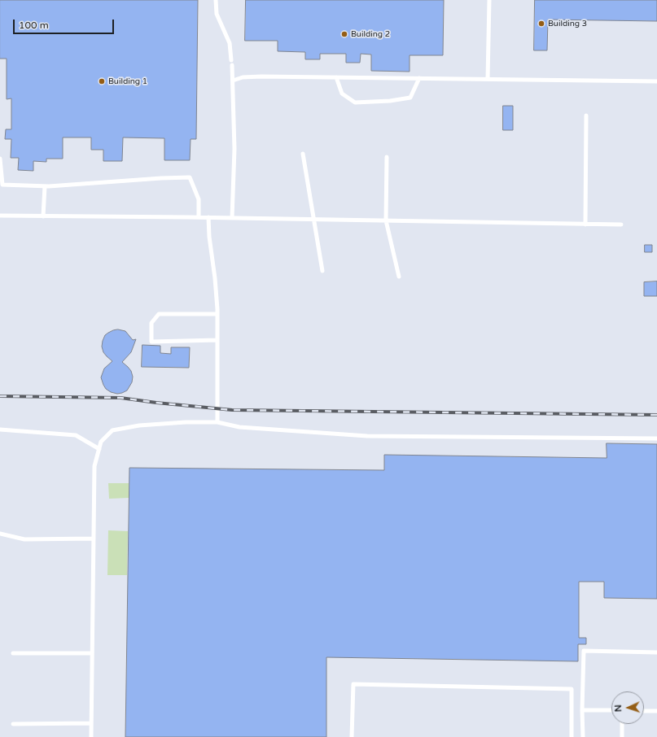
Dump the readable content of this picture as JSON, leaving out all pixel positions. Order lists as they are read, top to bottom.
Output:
{
  "places": ["Building 3", "Building 2", "Building 1"],
  "scale_bar": "100 m",
  "north": "left"
}
